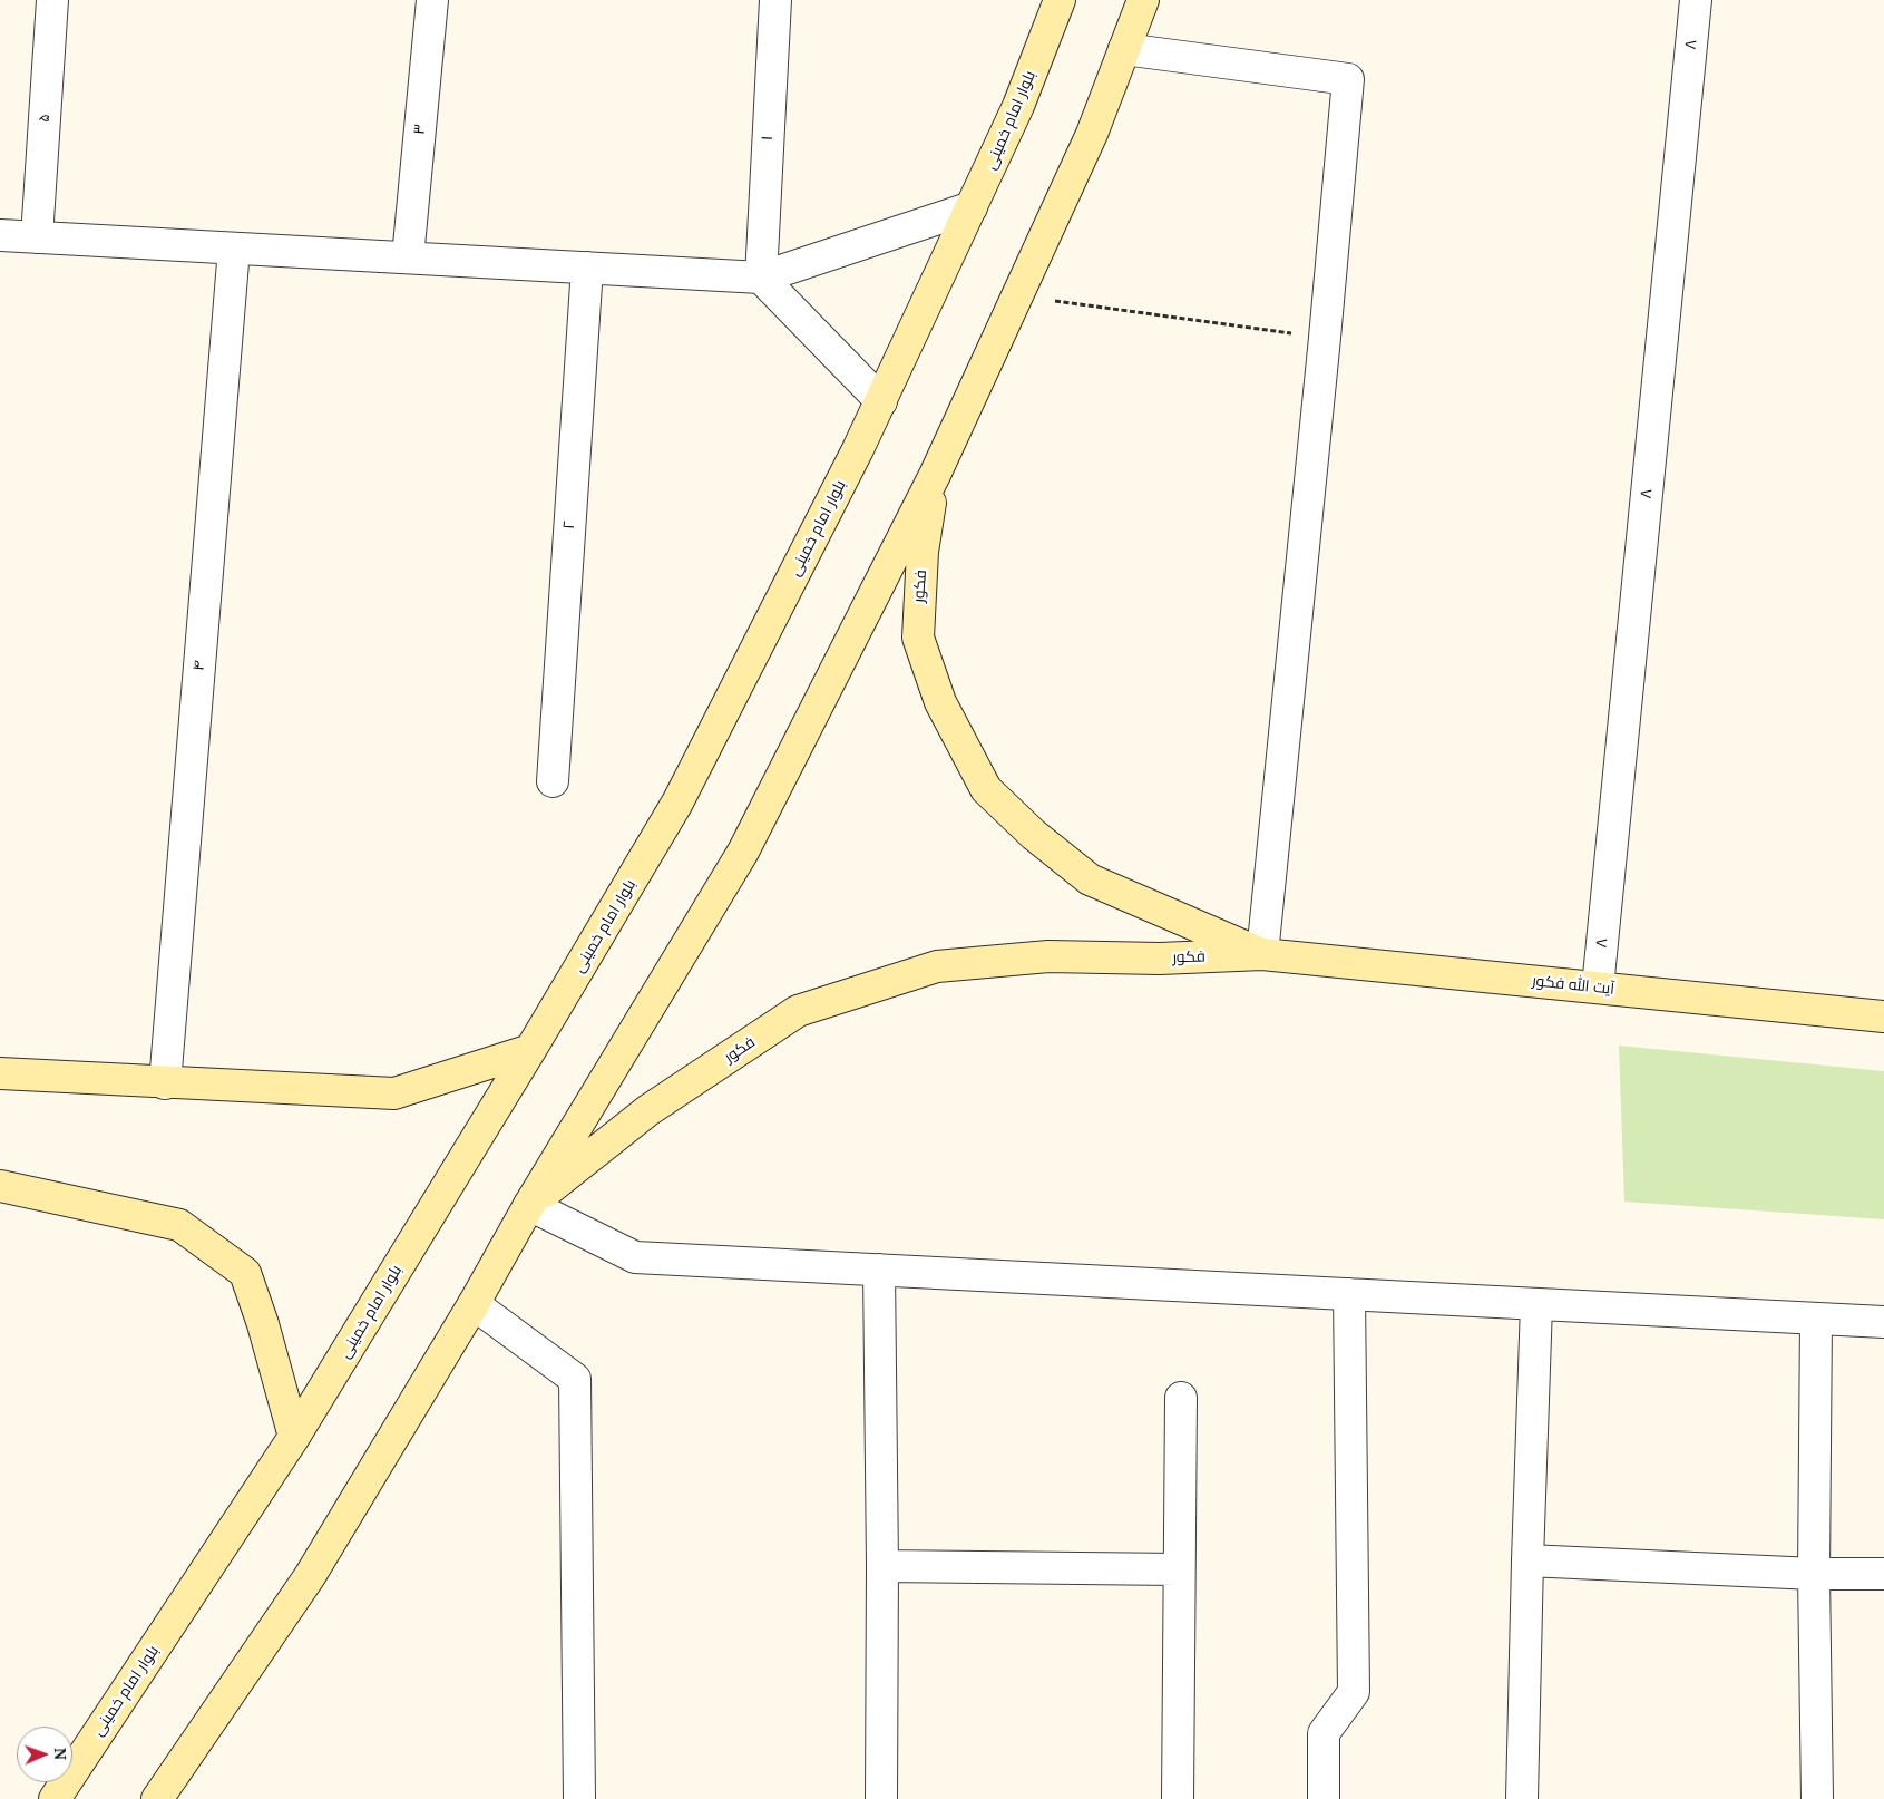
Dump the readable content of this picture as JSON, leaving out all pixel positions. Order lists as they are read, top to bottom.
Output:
{
  "streets": {
    "main road": ["بلوار امام خمینی", "فکور", "آیت الله فکور"],
    "street": [
      "۸",
      "۵",
      "۳",
      "۱",
      "۲",
      "۴"
    ]
  },
  "crossings": [
    ["۸", "آیت الله فکور"],
    ["فکور", "آیت الله فکور"]
  ],
  "north": "right"
}
